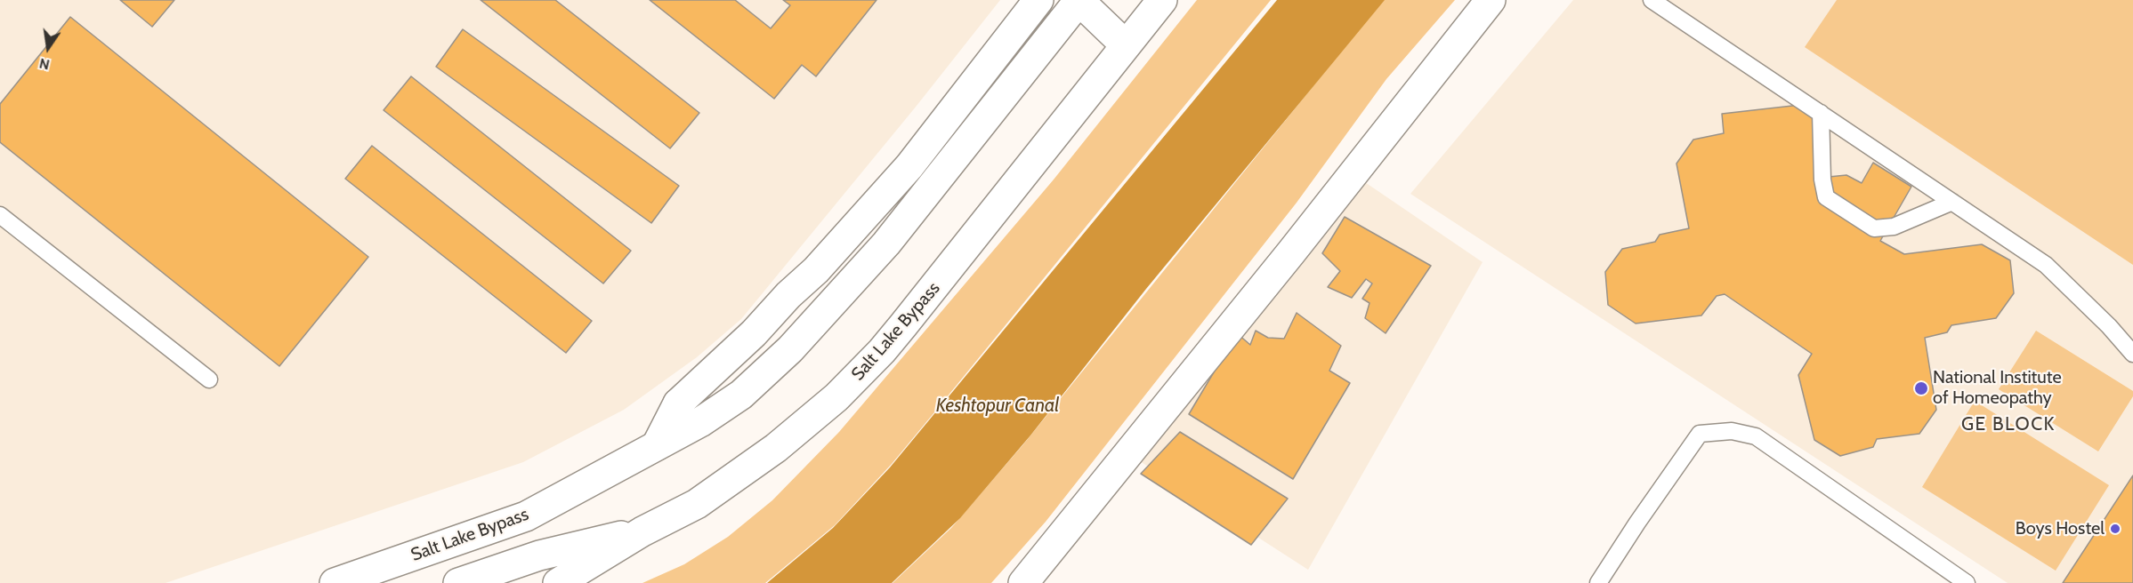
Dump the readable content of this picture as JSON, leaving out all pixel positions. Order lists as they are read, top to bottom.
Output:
{
  "streets": {
    "main road": ["Salt Lake Bypass"]
  },
  "districts": ["GE BLOCK"],
  "water": ["Keshtopur Canal"],
  "places": ["National Institute of Homeopathy", "Boys Hostel"],
  "north": "bottom"
}
